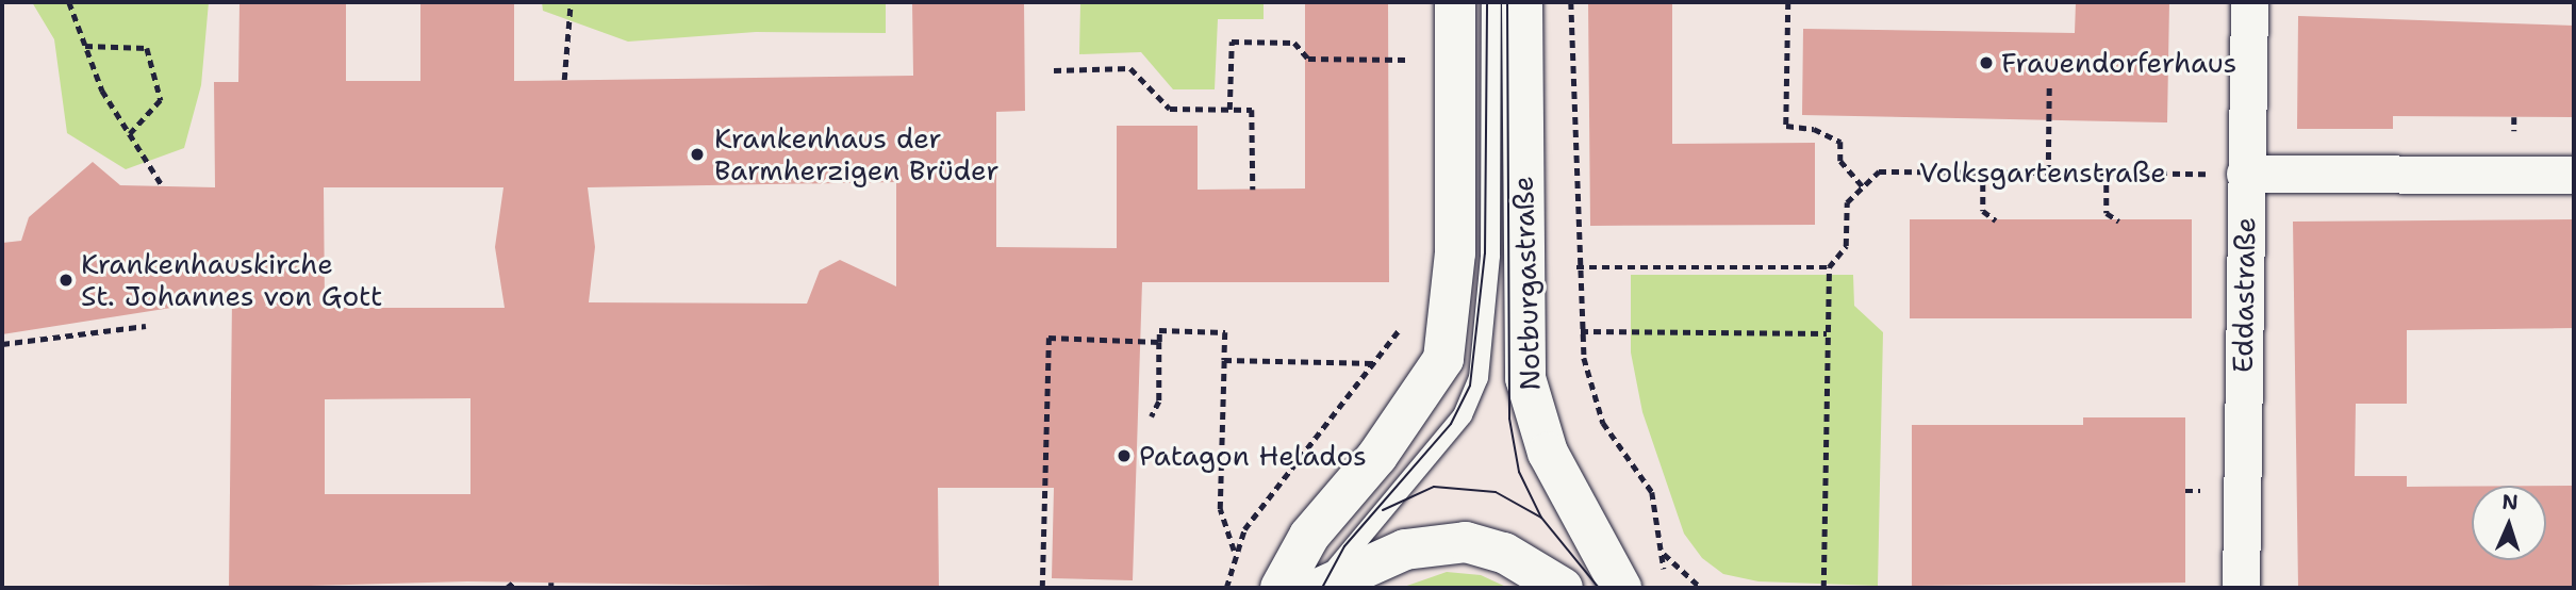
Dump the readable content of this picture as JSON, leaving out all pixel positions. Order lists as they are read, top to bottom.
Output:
{
  "streets": {
    "main road": ["Notburgastraße"],
    "street": ["Eddastraße"],
    "path": ["Volksgartenstraße"]
  },
  "crossings": [
    ["Volksgartenstraße", "Eddastraße"]
  ],
  "places": [
    "Frauendorferhaus",
    "Krankenhaus der Barmherzigen Brüder",
    "Krankenhauskirche St. Johannes von Gott",
    "Patagon Helados"
  ],
  "north": "top"
}
